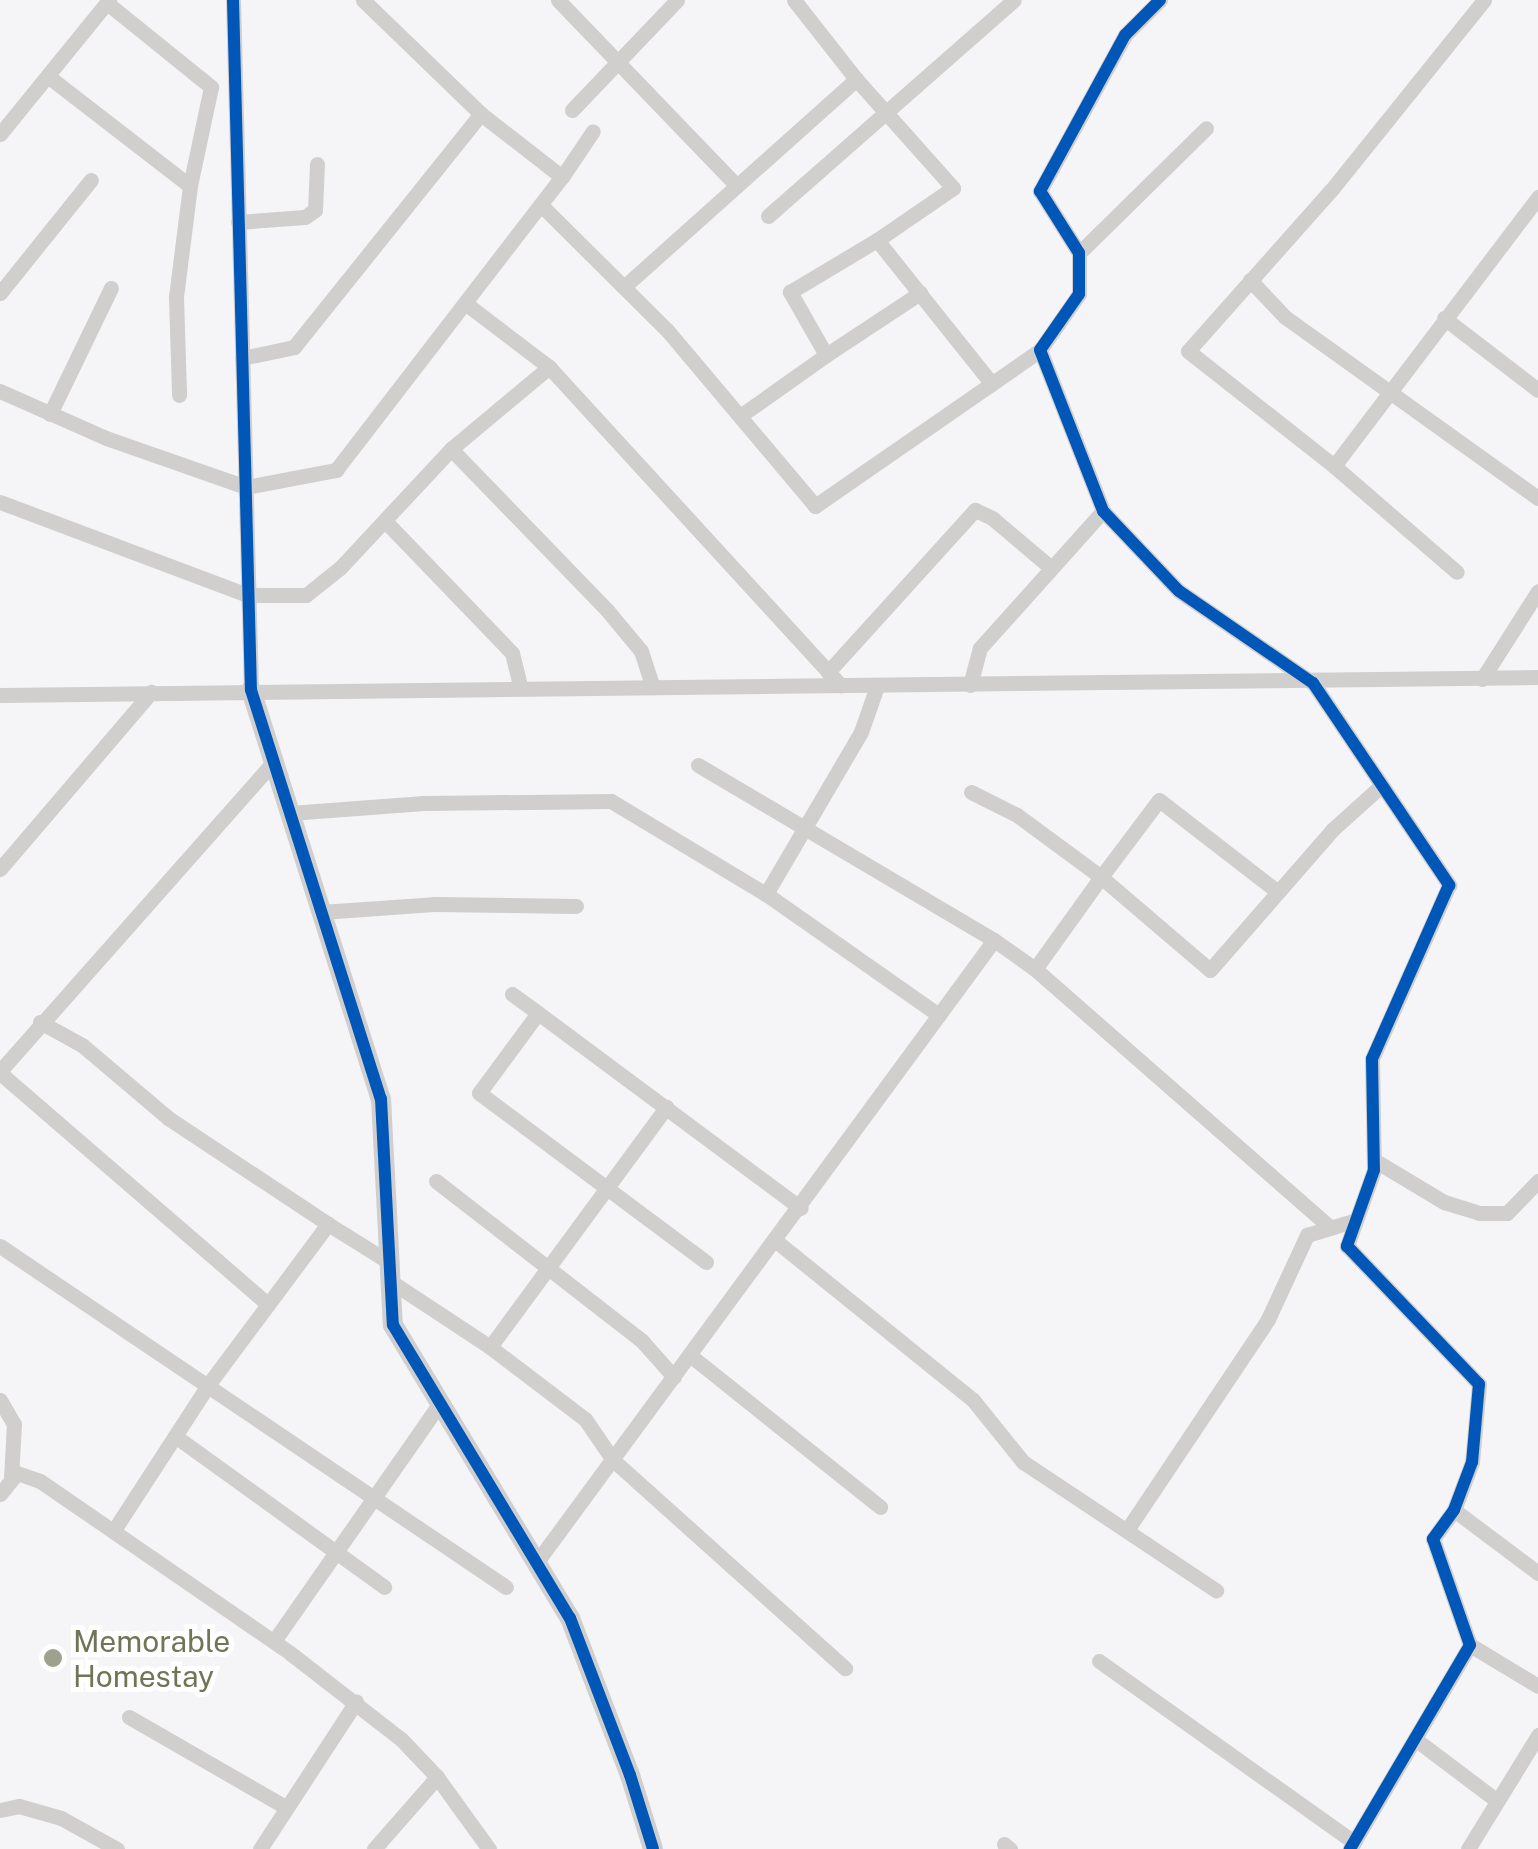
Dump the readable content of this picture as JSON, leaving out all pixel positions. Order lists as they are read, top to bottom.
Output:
{
  "places": ["Memorable Homestay"]
}
